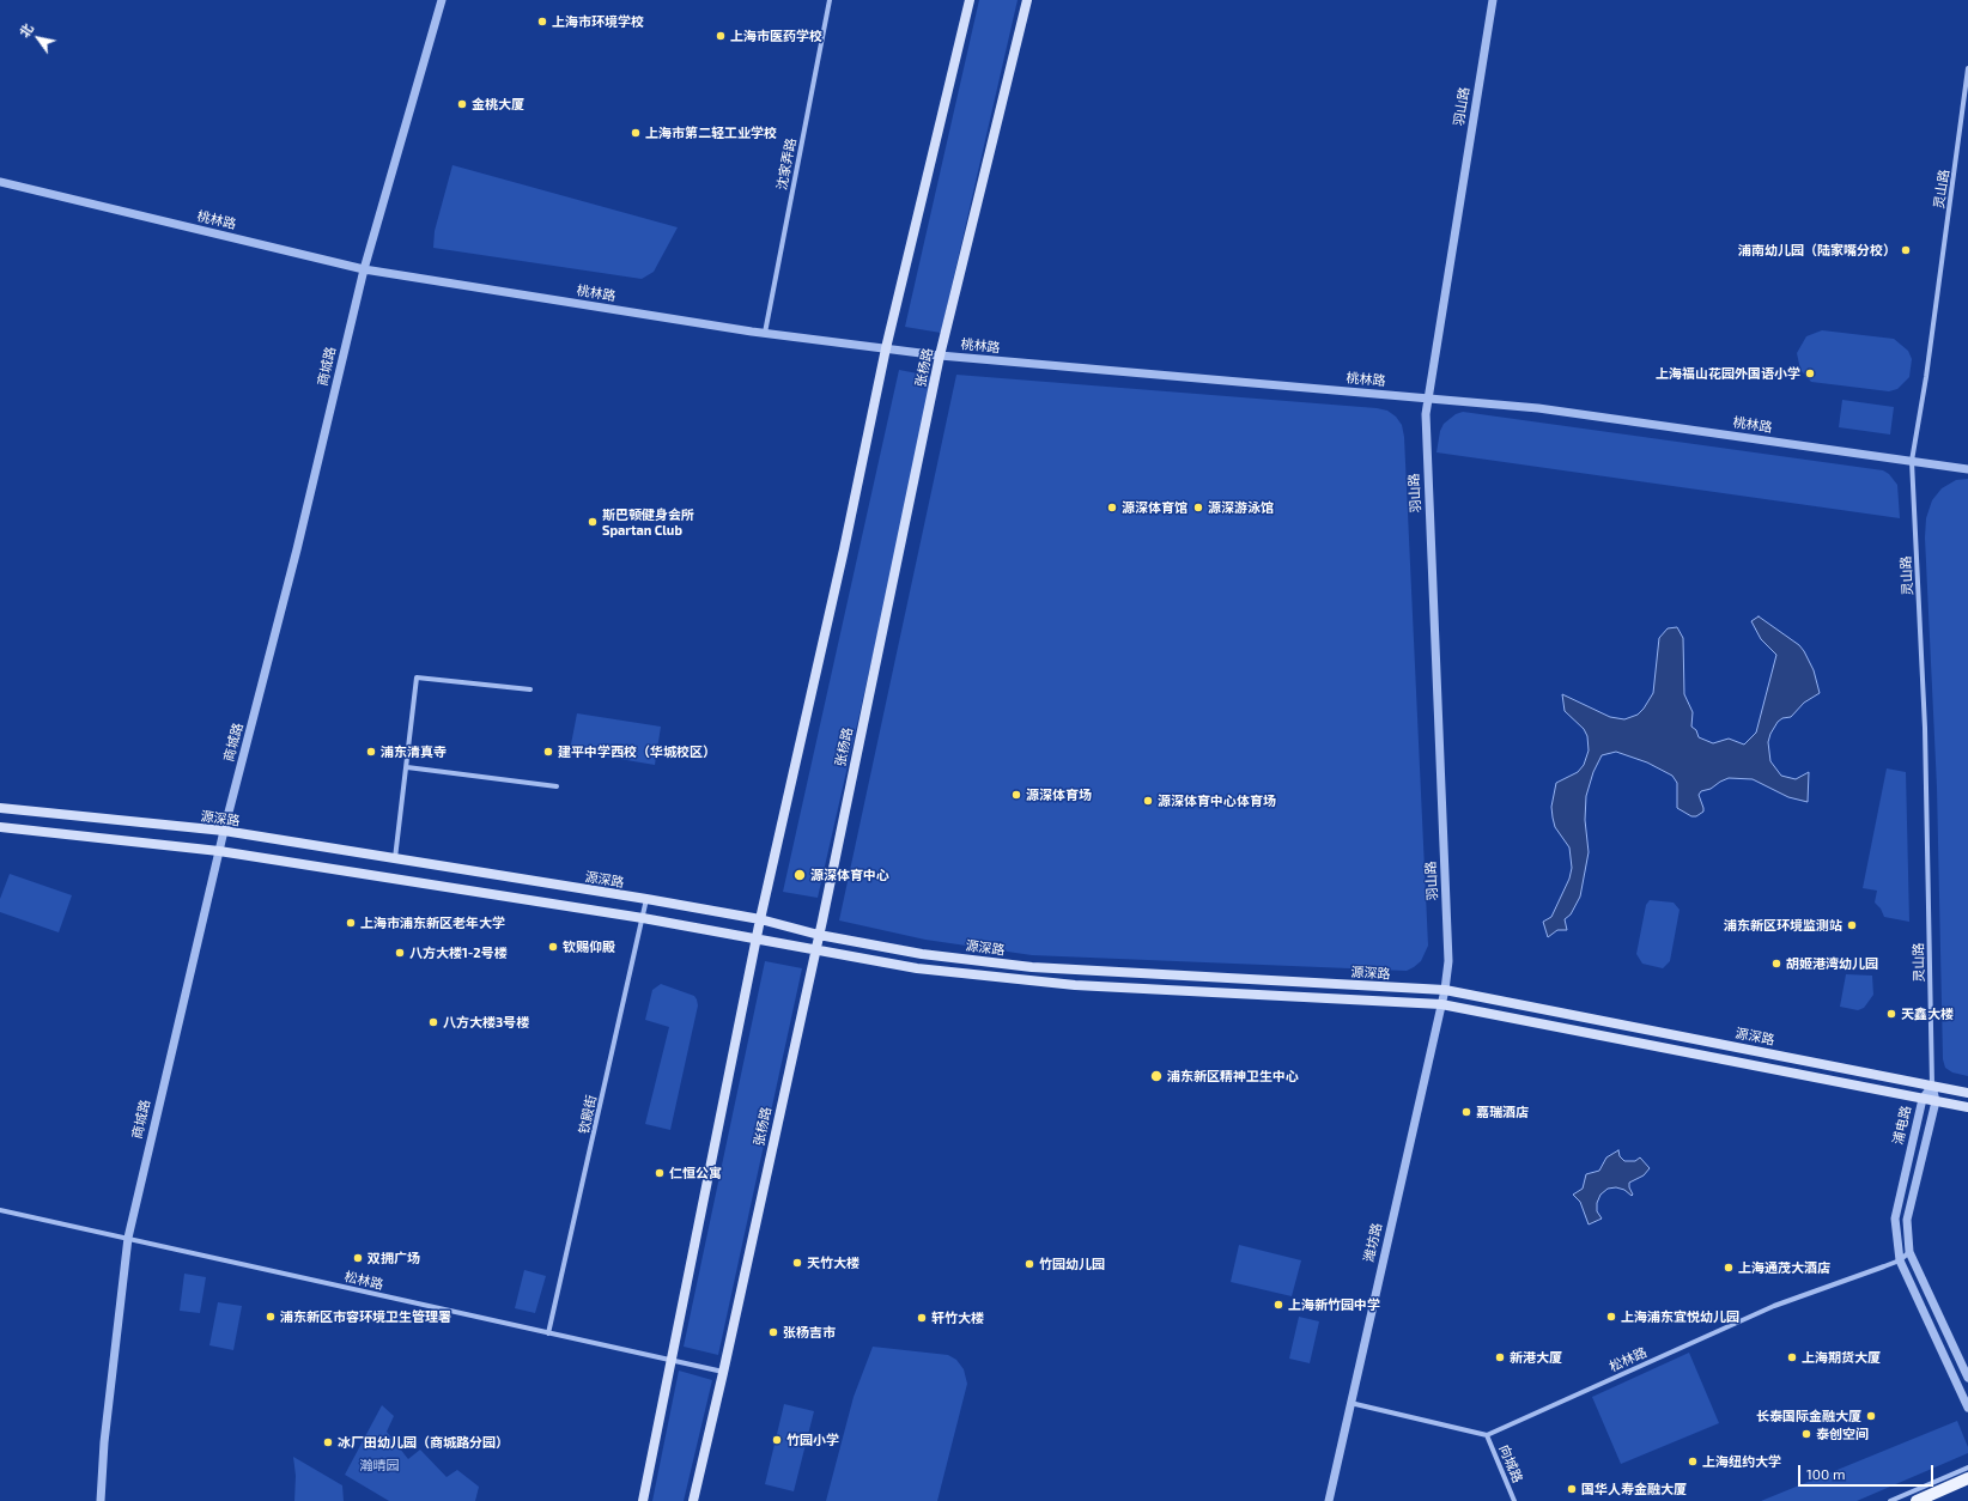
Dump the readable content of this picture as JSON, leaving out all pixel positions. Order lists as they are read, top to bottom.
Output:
{
  "streets": {
    "main road": ["张杨路", "源深路"],
    "street": [
      "羽山路",
      "沈家弄路",
      "灵山路",
      "桃林路",
      "商城路",
      "钦殿街",
      "浦电路",
      "潍坊路",
      "松林路",
      "向城路"
    ]
  },
  "crossings": [
    ["羽山路", "桃林路"],
    ["羽山路", "源深路"],
    ["羽山路", "潍坊路"],
    ["沈家弄路", "桃林路"],
    ["灵山路", "桃林路"],
    ["灵山路", "源深路"],
    ["灵山路", "浦电路"],
    ["桃林路", "商城路"],
    ["桃林路", "张杨路"],
    ["商城路", "源深路"],
    ["商城路", "松林路"],
    ["张杨路", "源深路"],
    ["张杨路", "松林路"],
    ["源深路", "钦殿街"],
    ["源深路", "浦电路"],
    ["源深路", "潍坊路"],
    ["钦殿街", "松林路"],
    ["浦电路", "松林路"],
    ["松林路", "向城路"]
  ],
  "parks": ["瀚晴园"],
  "places": [
    "上海市环境学校",
    "上海市医药学校",
    "金桃大厦",
    "上海市第二轻工业学校",
    "浦南幼儿园（陆家嘴分校）",
    "上海福山花园外国语小学",
    "源深体育馆",
    "源深游泳馆",
    "斯巴顿健身会所 Spartan Club",
    "浦东清真寺",
    "建平中学西校（华城校区）",
    "源深体育场",
    "源深体育中心体育场",
    "源深体育中心",
    "上海市浦东新区老年大学",
    "浦东新区环境监测站",
    "钦赐仰殿",
    "八方大楼1-2号楼",
    "胡姬港湾幼儿园",
    "天鑫大楼",
    "八方大楼3号楼",
    "浦东新区精神卫生中心",
    "嘉瑞酒店",
    "仁恒公寓",
    "双拥广场",
    "天竹大楼",
    "竹园幼儿园",
    "上海通茂大酒店",
    "上海新竹园中学",
    "浦东新区市容环境卫生管理署",
    "上海浦东宜悦幼儿园",
    "轩竹大楼",
    "张杨吉市",
    "新港大厦",
    "上海期货大厦",
    "长泰国际金融大厦",
    "泰创空间",
    "竹园小学",
    "冰厂田幼儿园（商城路分园）",
    "上海纽约大学",
    "国华人寿金融大厦"
  ],
  "scale_bar": "100 m",
  "north": "top left"
}
